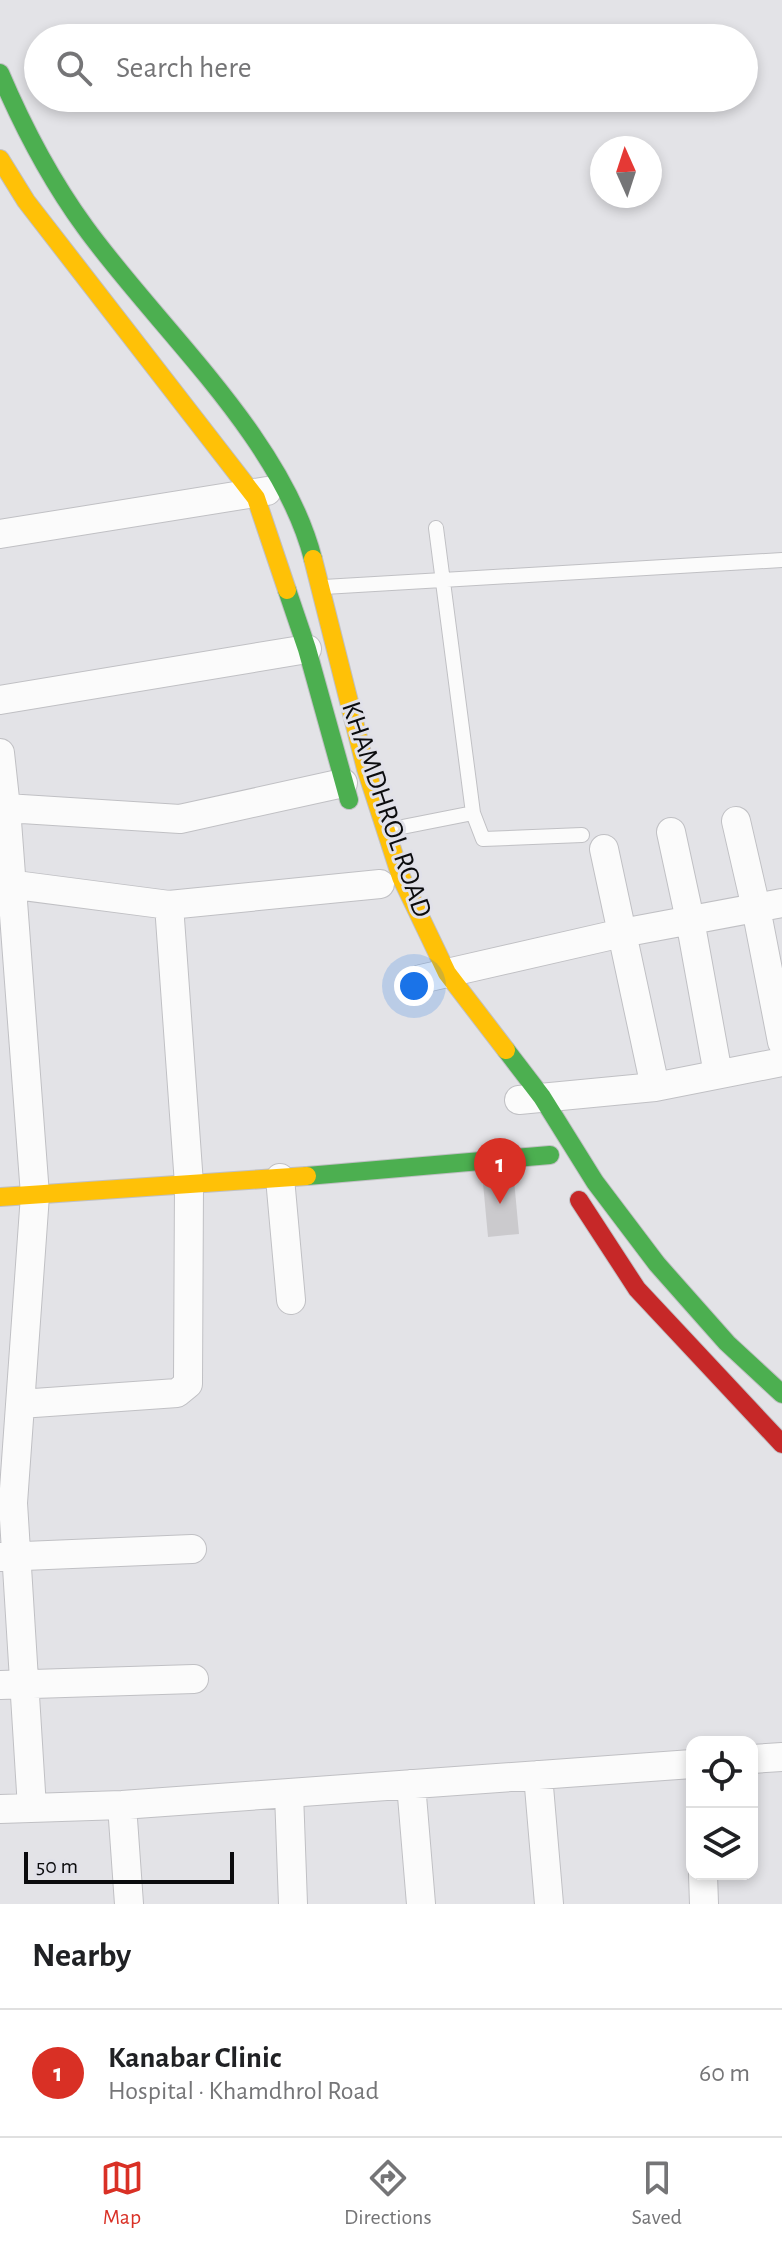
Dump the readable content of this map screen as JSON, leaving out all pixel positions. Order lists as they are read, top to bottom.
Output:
{
  "streets": {
    "main road": ["KHAMDHROL ROAD"]
  },
  "scale_bar": "50 m",
  "north": "top",
  "page": {
    "search": "Search here",
    "pins": "1",
    "scale": "50 m",
    "heading": "Nearby",
    "list": [
      {
        "mark": "1",
        "name": "Kanabar Clinic",
        "note": "Hospital · Khamdhrol Road",
        "value": "60 m"
      }
    ],
    "nav": ["Map", "Directions", "Saved"]
  }
}
